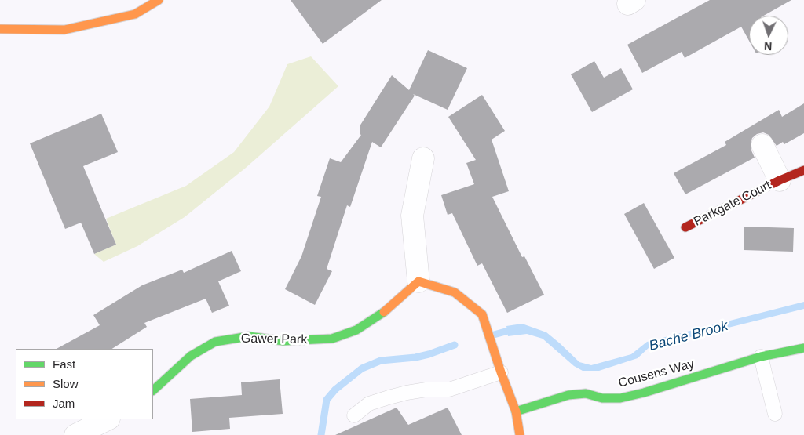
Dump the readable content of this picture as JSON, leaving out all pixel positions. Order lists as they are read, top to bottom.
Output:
{
  "streets": {
    "street": ["Parkgate Court", "Gawer Park", "Cousens Way"]
  },
  "water": ["Bache Brook"],
  "legend": ["Fast", "Slow", "Jam"],
  "north": "bottom"
}
